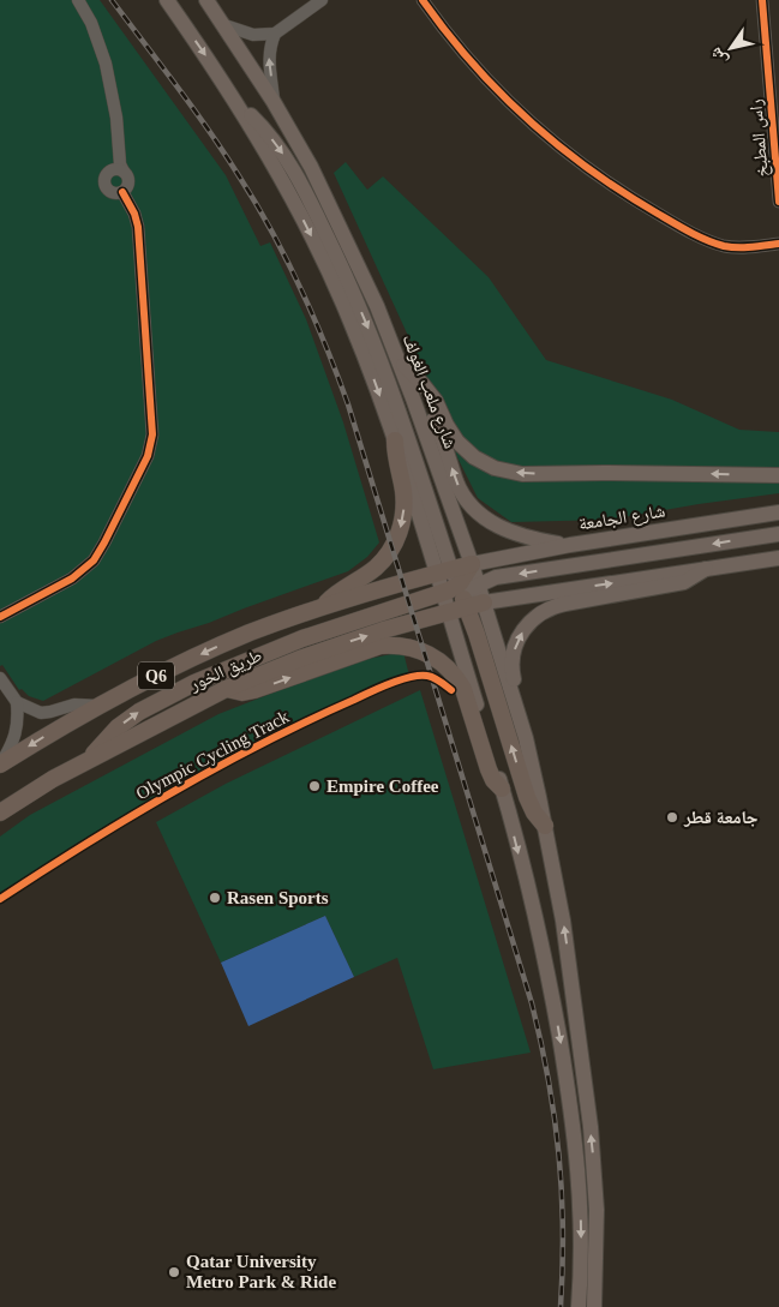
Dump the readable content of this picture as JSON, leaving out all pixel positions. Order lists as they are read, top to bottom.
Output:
{
  "streets": {
    "highway": ["طريق الخور", "Q6"],
    "main road": ["شارع ملعب الغولف", "شارع الجامعة"],
    "street": ["راس المطبخ"],
    "cycle path": ["Olympic Cycling Track"]
  },
  "crossings": [
    ["شارع ملعب الغولف", "شارع الجامعة"],
    ["شارع ملعب الغولف", "طريق الخور"],
    ["شارع الجامعة", "طريق الخور"]
  ],
  "places": [
    "Empire Coffee",
    "جامعة قطر",
    "Rasen Sports",
    "Qatar University Metro Park & Ride"
  ],
  "north": "bottom left"
}
